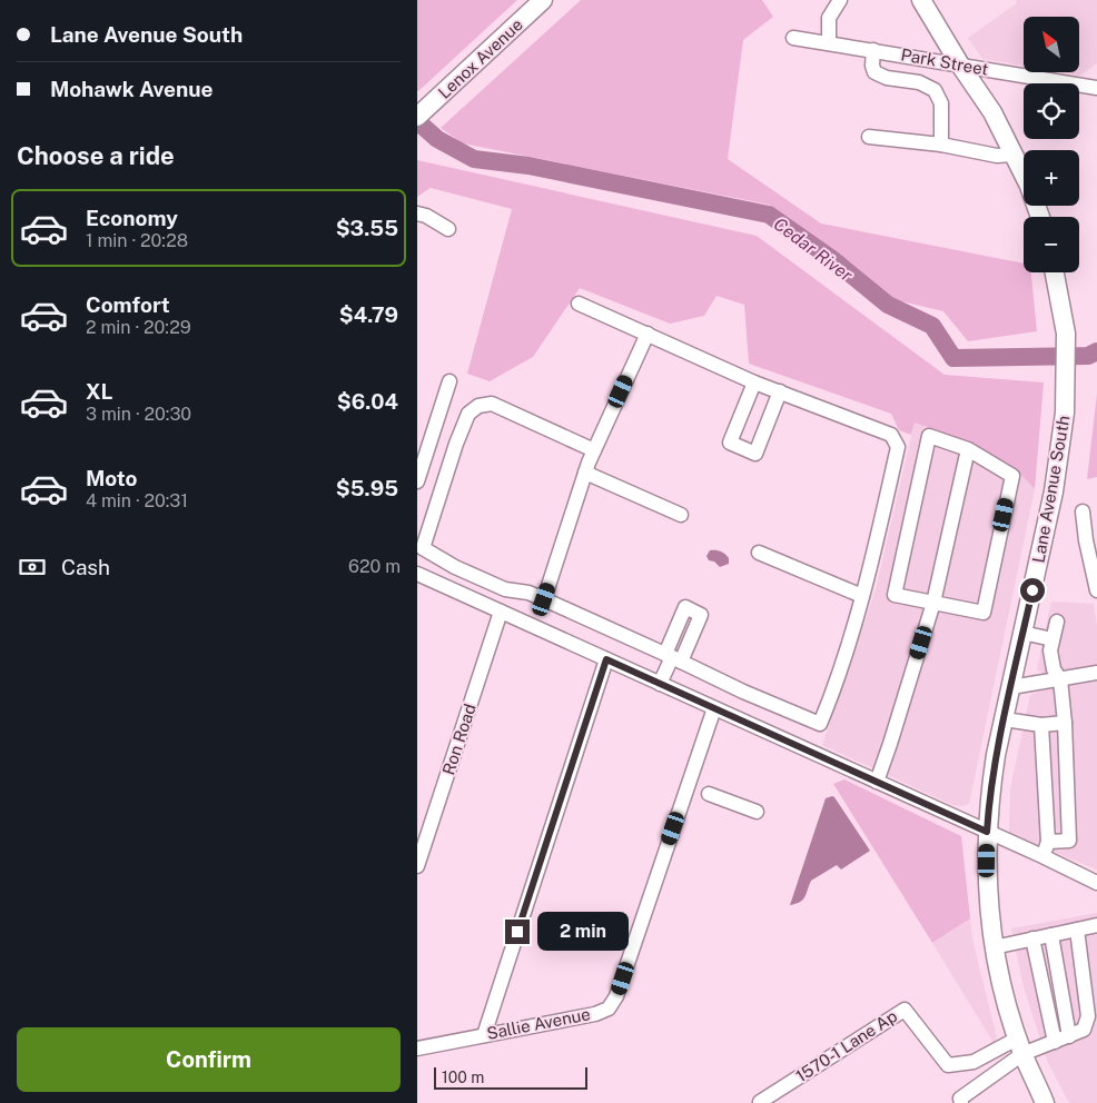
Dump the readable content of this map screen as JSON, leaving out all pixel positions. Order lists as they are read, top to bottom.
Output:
{
  "streets": {
    "main road": ["Lenox Avenue", "Lane Avenue South"],
    "street": [
      "Park Street",
      "Ron Road",
      "Sallie Avenue",
      "1570-1 Lane Ap"
    ]
  },
  "crossings": [
    ["Lane Avenue South", "1570-1 Lane Ap"]
  ],
  "water": ["Cedar River"],
  "scale_bar": "100 m",
  "north": "top left",
  "page": {
    "banner": ["Lane Avenue South", "Mohawk Avenue"],
    "map_buttons": ["+", "−"],
    "heading": "Choose a ride",
    "list": [
      {
        "name": "Economy",
        "note": "1 min · 20:28",
        "value": "$3.55"
      },
      {
        "name": "Comfort",
        "note": "2 min · 20:29",
        "value": "$4.79"
      },
      {
        "name": "XL",
        "note": "3 min · 20:30",
        "value": "$6.04"
      },
      {
        "name": "Moto",
        "note": "4 min · 20:31",
        "value": "$5.95"
      }
    ],
    "pay": ["Cash", "620 m"],
    "bubble": "2 min",
    "buttons": "Confirm",
    "scale": "100 m"
  }
}
